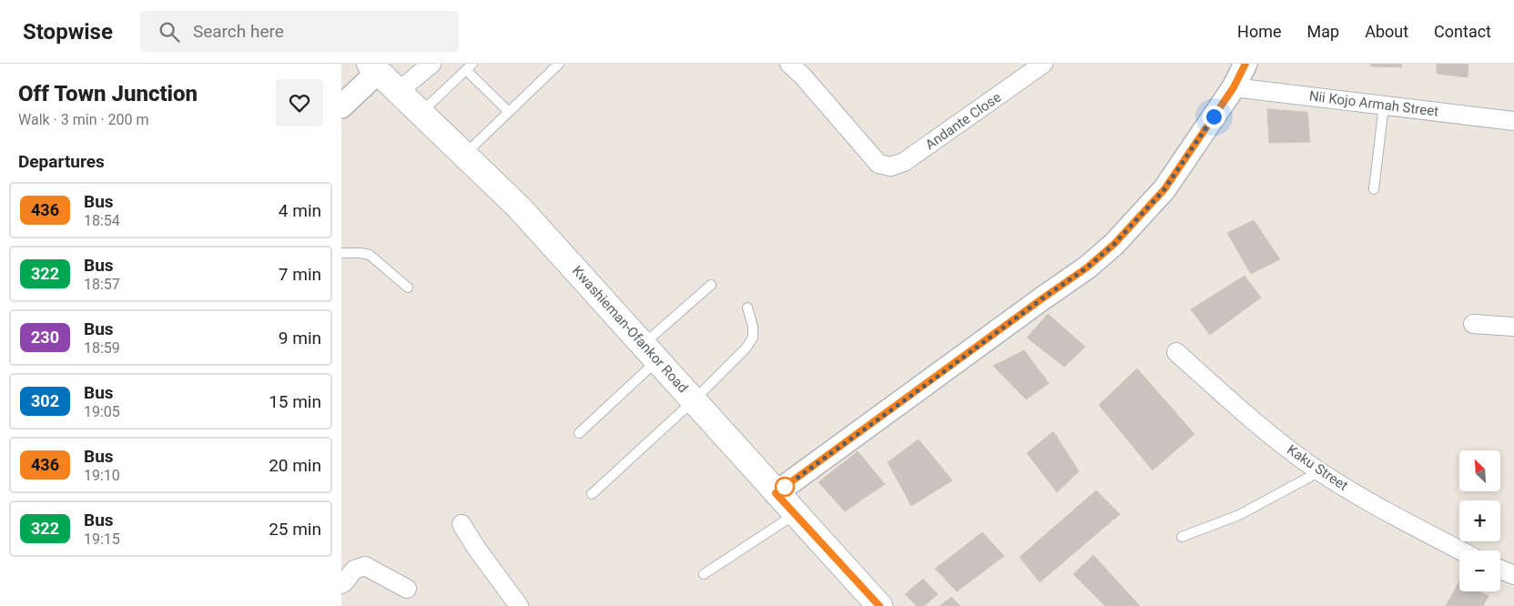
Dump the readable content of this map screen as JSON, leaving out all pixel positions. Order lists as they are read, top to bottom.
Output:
{
  "streets": {
    "main road": ["Kwashieman-Ofankor Road"],
    "street": ["Nii Kojo Armah Street", "Andante Close", "Kaku Street"]
  },
  "lines": ["bus line 436"],
  "north": "top left",
  "page": {
    "header": "Stopwise",
    "search": "Search here",
    "nav": [
      "Home",
      "Map",
      "About",
      "Contact"
    ],
    "heading": [
      ["Off Town Junction", "Walk · 3 min · 200 m"],
      "Departures"
    ],
    "list": [
      {
        "mark": "436",
        "name": "Bus",
        "note": "18:54",
        "value": "4 min"
      },
      {
        "mark": "322",
        "name": "Bus",
        "note": "18:57",
        "value": "7 min"
      },
      {
        "mark": "230",
        "name": "Bus",
        "note": "18:59",
        "value": "9 min"
      },
      {
        "mark": "302",
        "name": "Bus",
        "note": "19:05",
        "value": "15 min"
      },
      {
        "mark": "436",
        "name": "Bus",
        "note": "19:10",
        "value": "20 min"
      },
      {
        "mark": "322",
        "name": "Bus",
        "note": "19:15",
        "value": "25 min"
      }
    ],
    "map_buttons": ["+", "−"]
  }
}
